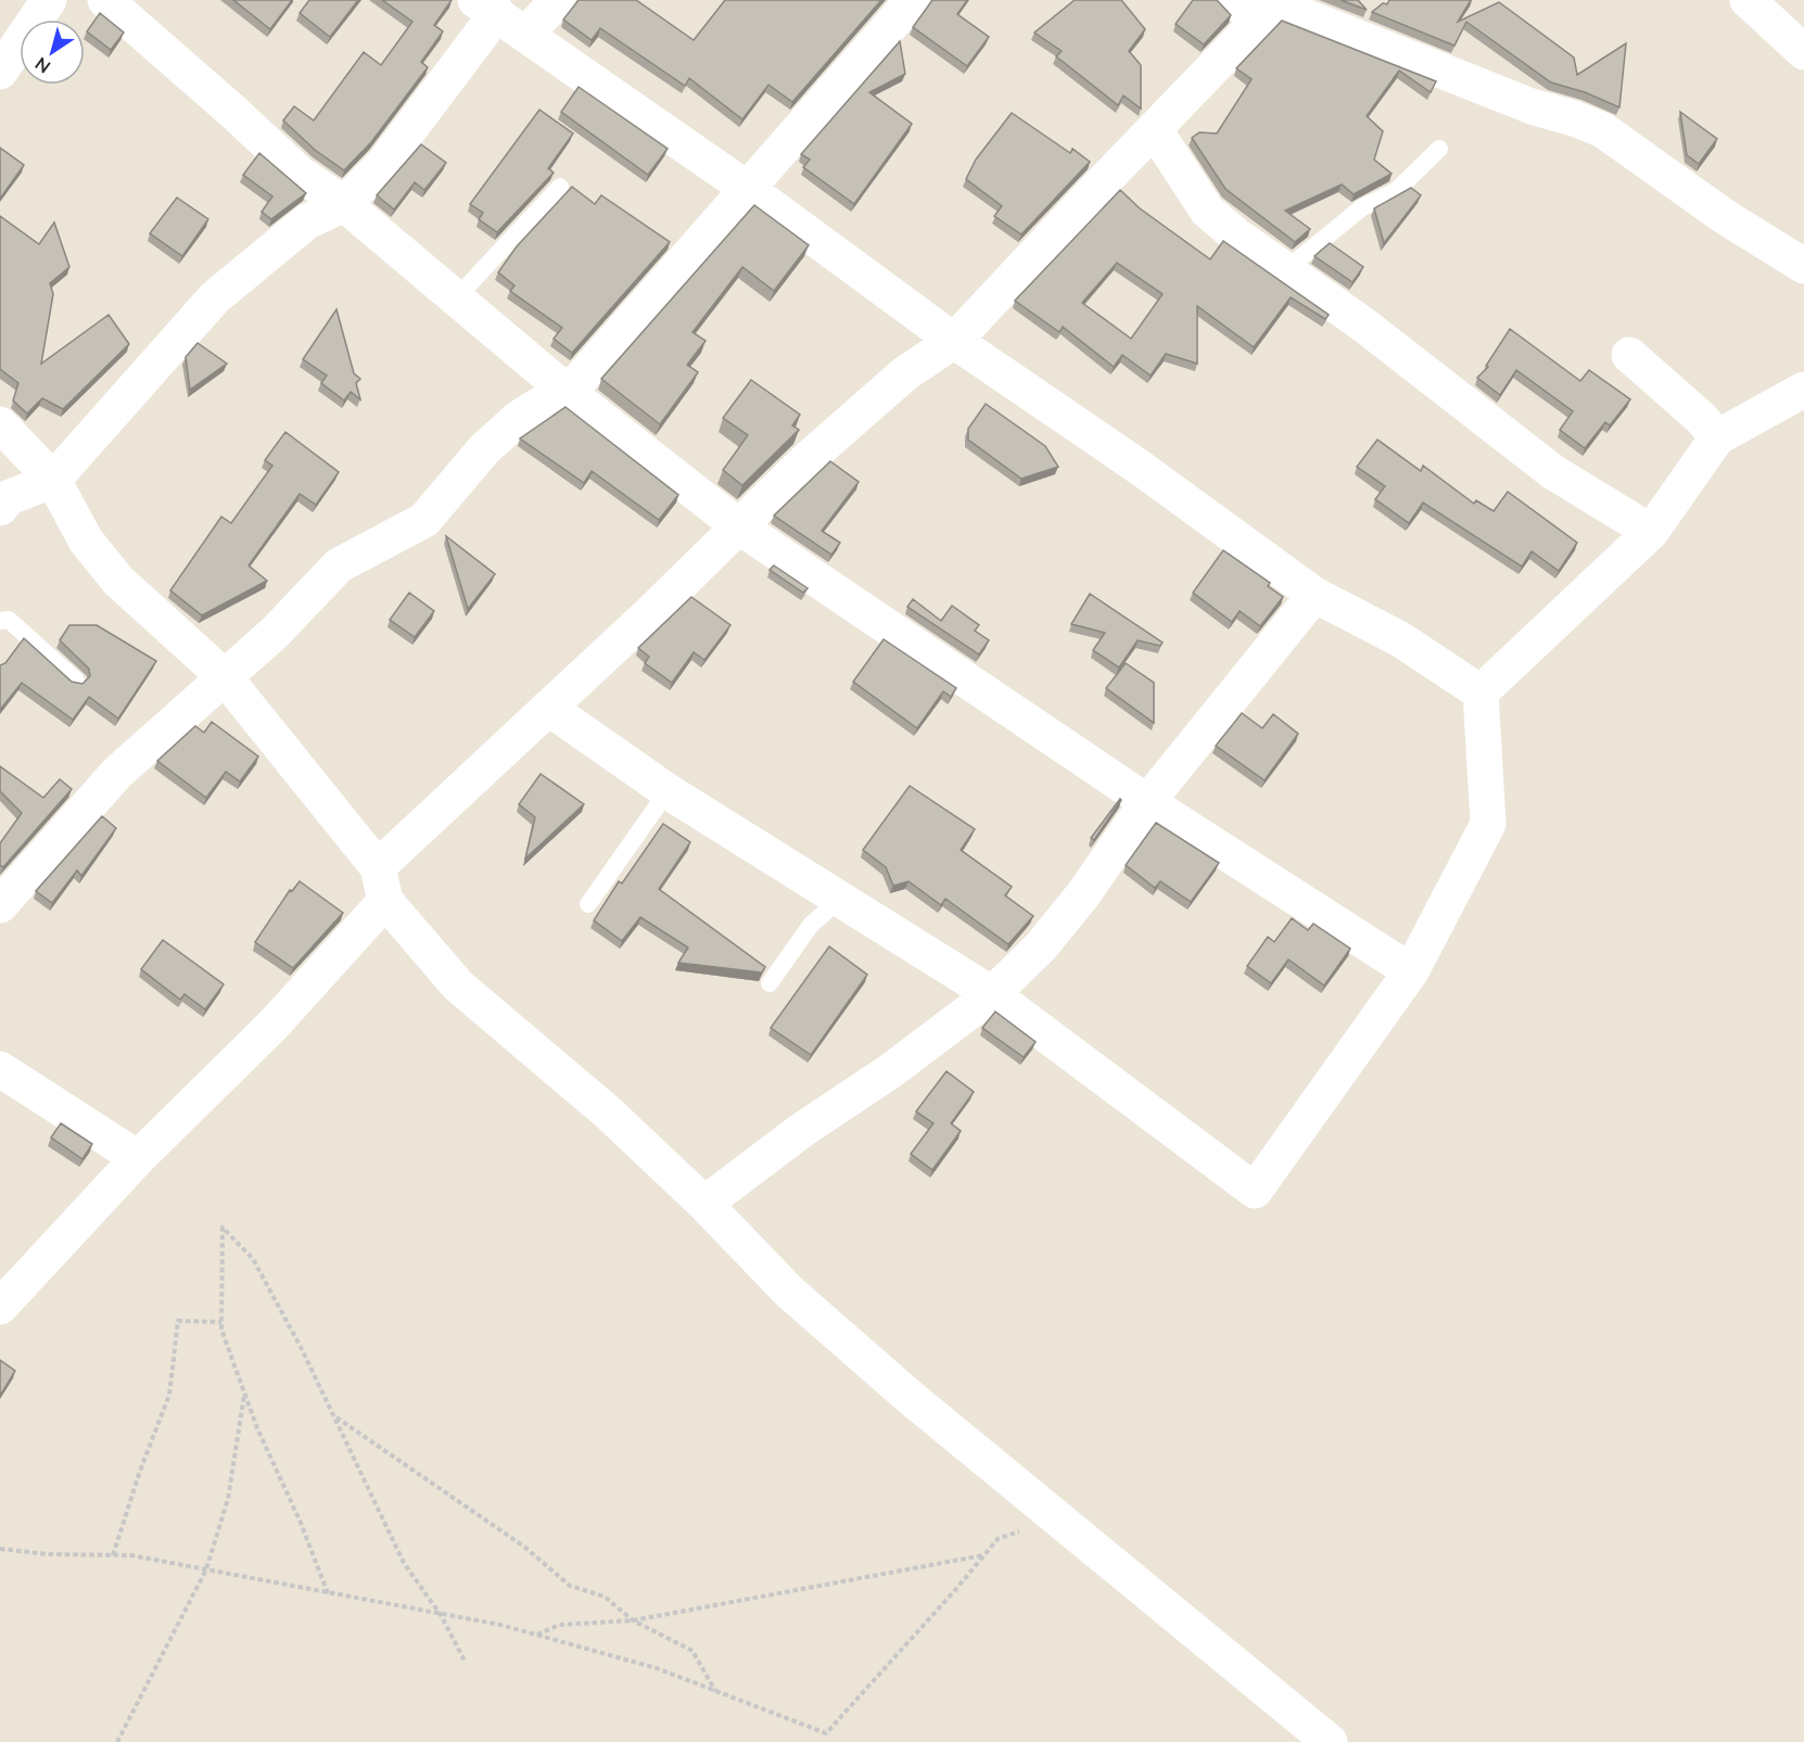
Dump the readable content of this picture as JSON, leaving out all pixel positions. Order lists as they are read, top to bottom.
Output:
{
  "north": "bottom left"
}
